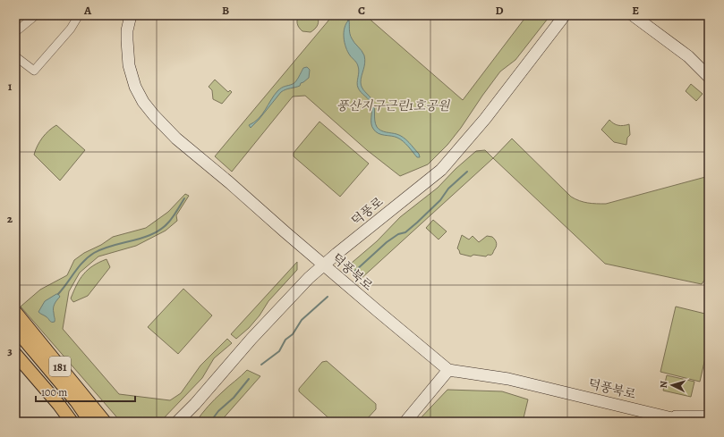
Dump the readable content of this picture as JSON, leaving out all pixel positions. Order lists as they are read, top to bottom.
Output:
{
  "streets": {
    "main road": ["181"],
    "street": ["덕풍로", "덕풍북로"]
  },
  "crossings": [
    ["덕풍로", "덕풍북로"]
  ],
  "parks": ["풍산지구근린1호공원"],
  "scale_bar": "100 m",
  "north": "left",
  "grid": {
    "columns": [
      "A",
      "B",
      "C",
      "D",
      "E"
    ],
    "rows": ["1", "2", "3"]
  }
}
